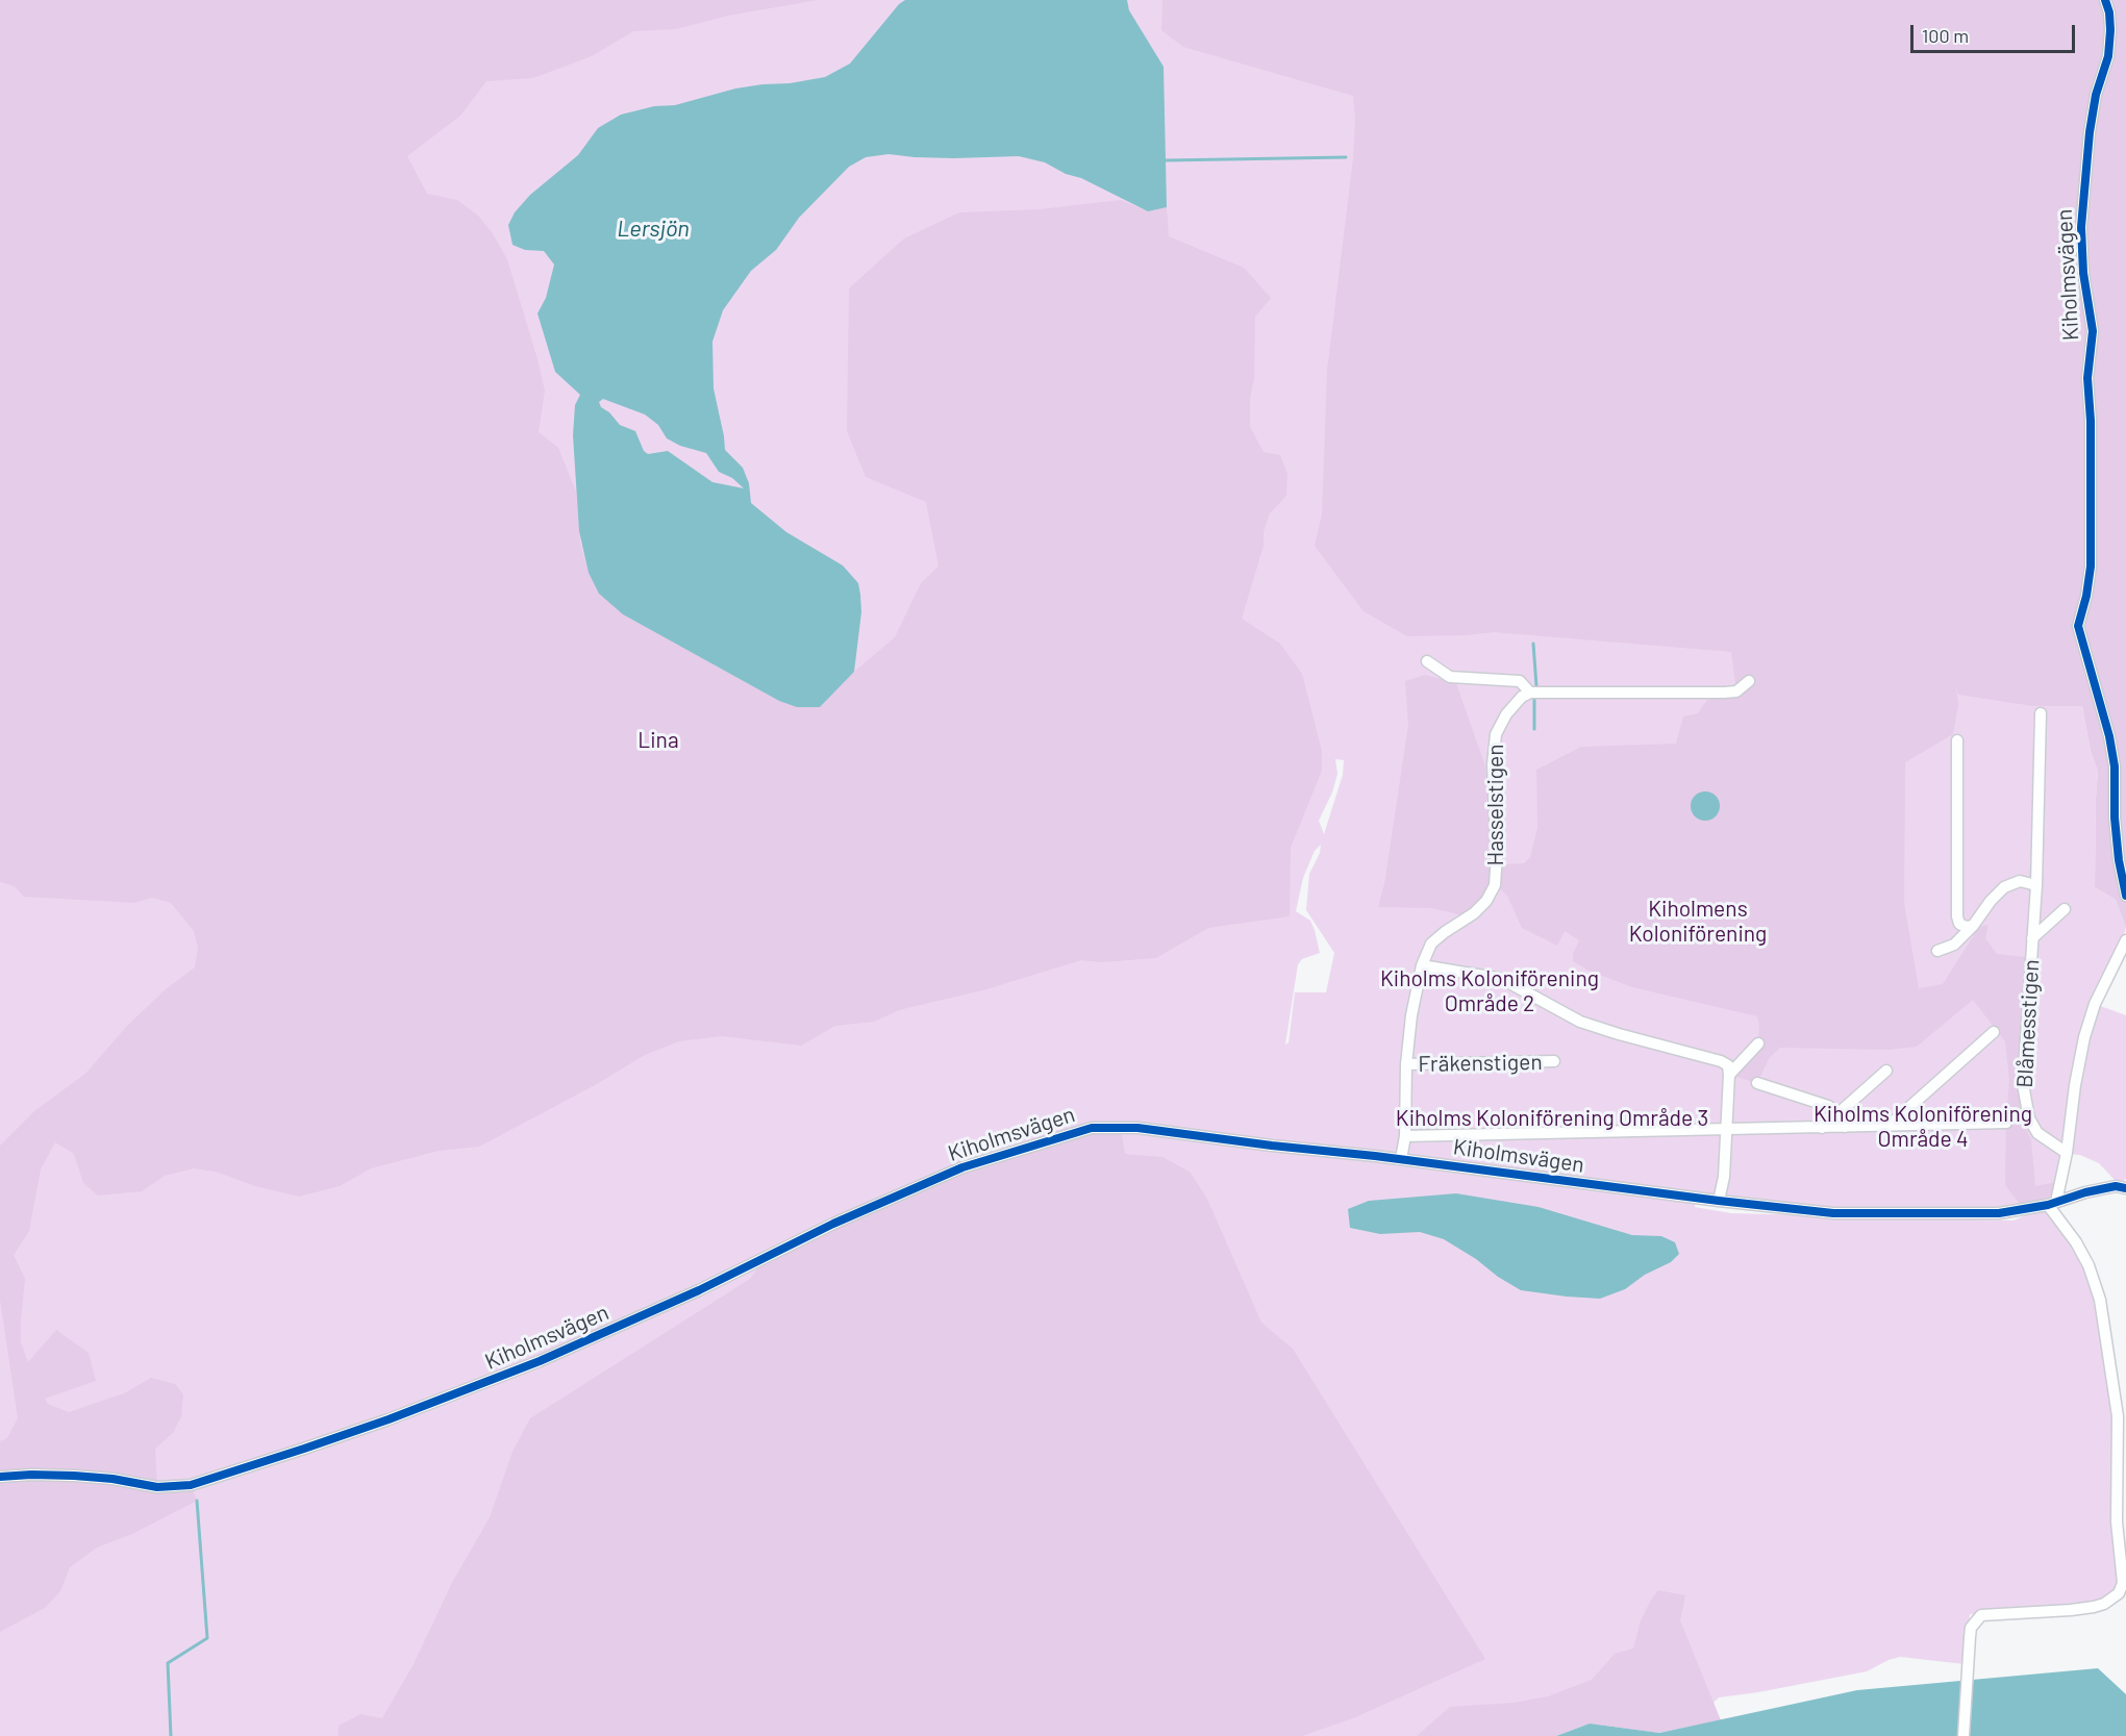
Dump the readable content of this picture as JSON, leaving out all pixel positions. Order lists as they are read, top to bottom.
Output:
{
  "streets": {
    "street": [
      "Kiholmsvägen",
      "Hasselstigen",
      "Blåmesstigen",
      "Fräkenstigen"
    ]
  },
  "crossings": [
    ["Kiholmsvägen", "Hasselstigen"],
    ["Hasselstigen", "Fräkenstigen"]
  ],
  "water": ["Lersjön"],
  "parks": [
    "Lina",
    "Kiholmens Koloniförening",
    "Kiholms Koloniförening Område 2",
    "Kiholms Koloniförening Område 4",
    "Kiholms Koloniförening Område 3"
  ],
  "scale_bar": "100 m"
}
